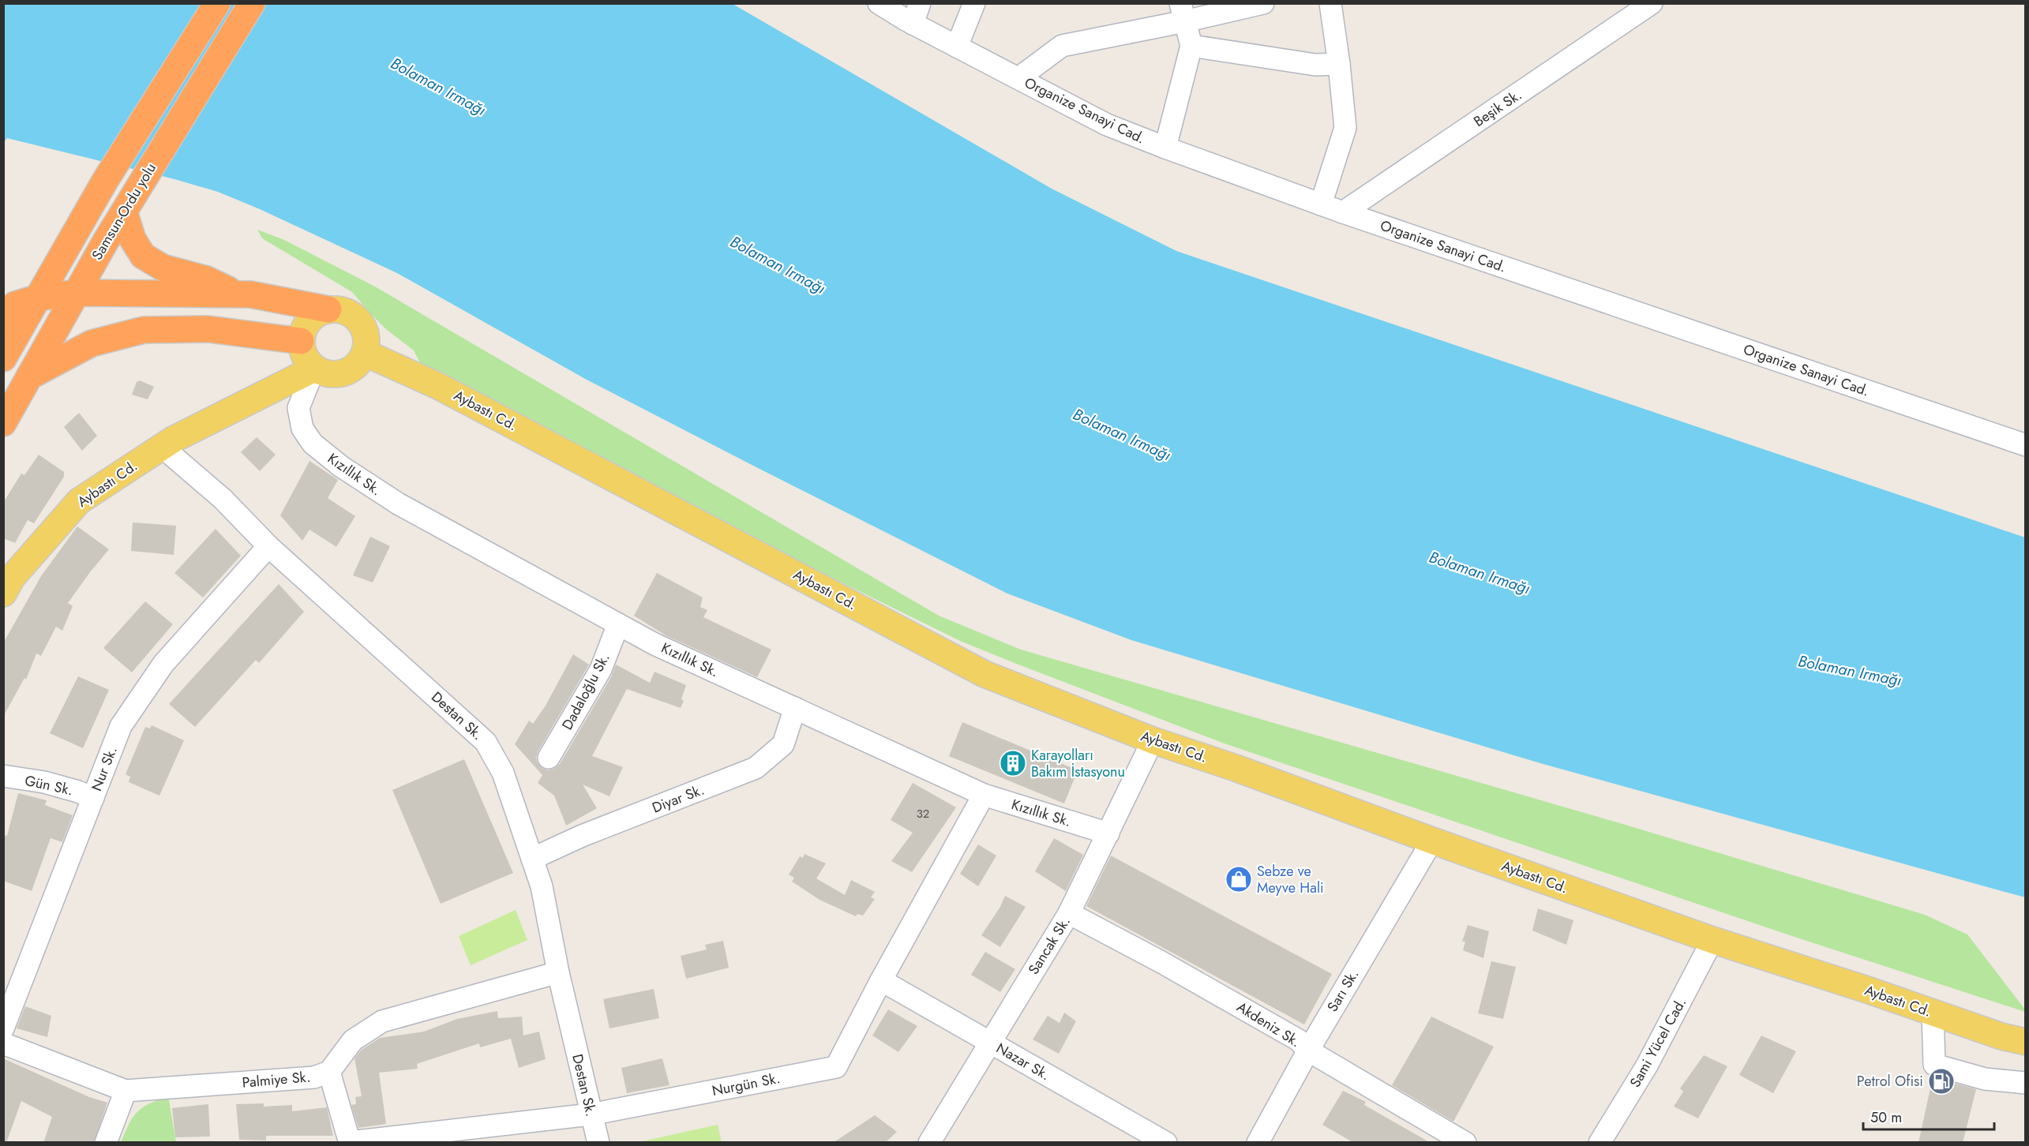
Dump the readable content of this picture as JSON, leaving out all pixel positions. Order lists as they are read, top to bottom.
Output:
{
  "streets": {
    "highway": ["Samsun-Ordu yolu"],
    "main road": ["Aybastı Cd."],
    "street": [
      "Beşik Sk.",
      "Organize Sanayi Cad.",
      "Kızıllık Sk.",
      "Dadaloğlu Sk.",
      "Destan Sk.",
      "Nur Sk.",
      "Gün Sk.",
      "Diyar Sk.",
      "Sancak Sk.",
      "Sarı Sk.",
      "Akdeniz Sk.",
      "Sami Yücel Cad.",
      "Nazar Sk.",
      "Palmiye Sk.",
      "Nurgün Sk."
    ]
  },
  "crossings": [
    ["Beşik Sk.", "Organize Sanayi Cad."],
    ["Aybastı Cd.", "Kızıllık Sk."],
    ["Aybastı Cd.", "Destan Sk."],
    ["Aybastı Cd.", "Sancak Sk."],
    ["Aybastı Cd.", "Sarı Sk."],
    ["Aybastı Cd.", "Sami Yücel Cad."],
    ["Kızıllık Sk.", "Dadaloğlu Sk."],
    ["Kızıllık Sk.", "Diyar Sk."],
    ["Kızıllık Sk.", "Sancak Sk."],
    ["Kızıllık Sk.", "Nurgün Sk."],
    ["Destan Sk.", "Nur Sk."],
    ["Destan Sk.", "Diyar Sk."],
    ["Destan Sk.", "Palmiye Sk."],
    ["Destan Sk.", "Nurgün Sk."],
    ["Nur Sk.", "Gün Sk."],
    ["Sancak Sk.", "Akdeniz Sk."],
    ["Sancak Sk.", "Nazar Sk."],
    ["Sarı Sk.", "Akdeniz Sk."],
    ["Nazar Sk.", "Nurgün Sk."]
  ],
  "water": ["Bolaman Irmağı"],
  "places": {
    "building": ["Karayolları Bakım İstasyonu"],
    "shop": ["Sebze ve Meyve Hali"],
    "fuel station": ["Petrol Ofisi"]
  },
  "house_numbers": ["32"],
  "scale_bar": "50 m"
}
